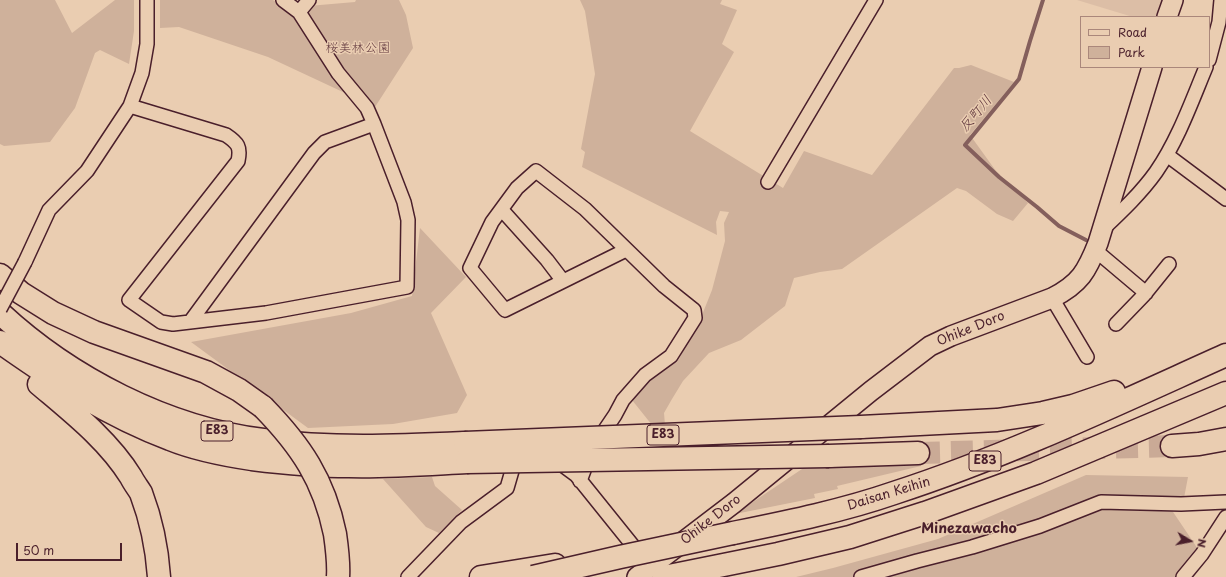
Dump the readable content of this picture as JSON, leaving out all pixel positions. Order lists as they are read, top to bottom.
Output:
{
  "streets": {
    "highway": ["E83", "Daisan Keihin"],
    "street": ["Ohike Doro"]
  },
  "crossings": [
    ["Ohike Doro", "E83"]
  ],
  "districts": ["Minezawacho"],
  "water": ["反町川"],
  "parks": ["桜美林公園"],
  "legend": ["Road", "Park"],
  "scale_bar": "50 m",
  "north": "right"
}
